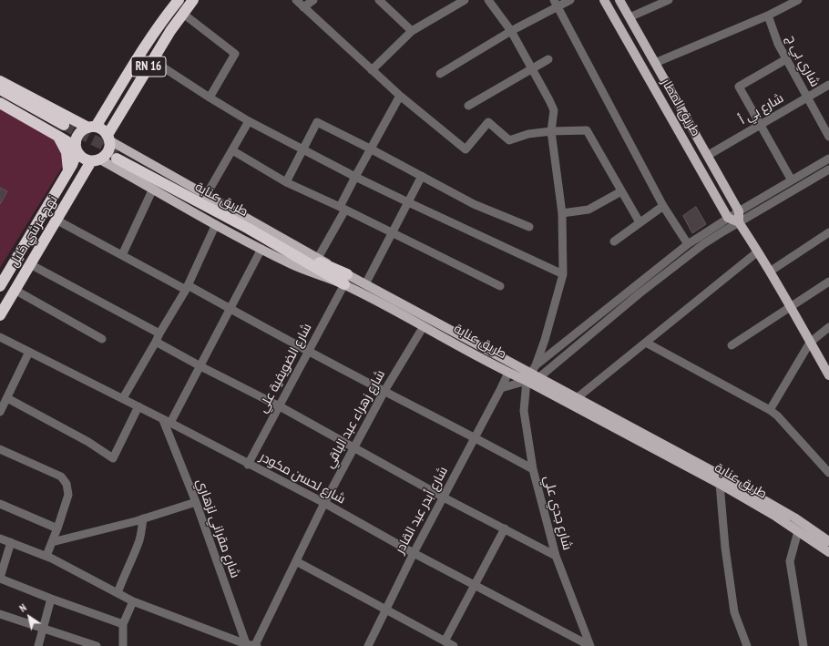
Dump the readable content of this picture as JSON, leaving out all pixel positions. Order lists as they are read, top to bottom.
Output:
{
  "streets": {
    "highway": ["RN 16", "طريق عنابة", "نهج عرشي خليل"],
    "main road": ["طريق المطار"],
    "street": [
      "شاري بي ج",
      "شارع بي أ",
      "شارع الضويفية علي",
      "شارع زهراء عبد الباقي",
      "شارع لحسن مكودر",
      "شارع أبدر عبد القادر",
      "شارع جدي علي",
      "شارع مقراني لزهاري"
    ]
  },
  "crossings": [
    ["شاري بي ج", "شارع بي أ"],
    ["RN 16", "نهج عرشي خليل"],
    ["طريق المطار", "شارع بي أ"],
    ["طريق عنابة", "شارع الضويفية علي"],
    ["طريق عنابة", "شارع زهراء عبد الباقي"],
    ["طريق عنابة", "شارع أبدر عبد القادر"],
    ["طريق عنابة", "شارع جدي علي"],
    ["شارع الضويفية علي", "شارع لحسن مكودر"],
    ["شارع زهراء عبد الباقي", "شارع لحسن مكودر"],
    ["شارع زهراء عبد الباقي", "شارع مقراني لزهاري"],
    ["شارع لحسن مكودر", "شارع أبدر عبد القادر"],
    ["شارع لحسن مكودر", "شارع جدي علي"],
    ["شارع لحسن مكودر", "شارع مقراني لزهاري"]
  ],
  "north": "top left"
}
